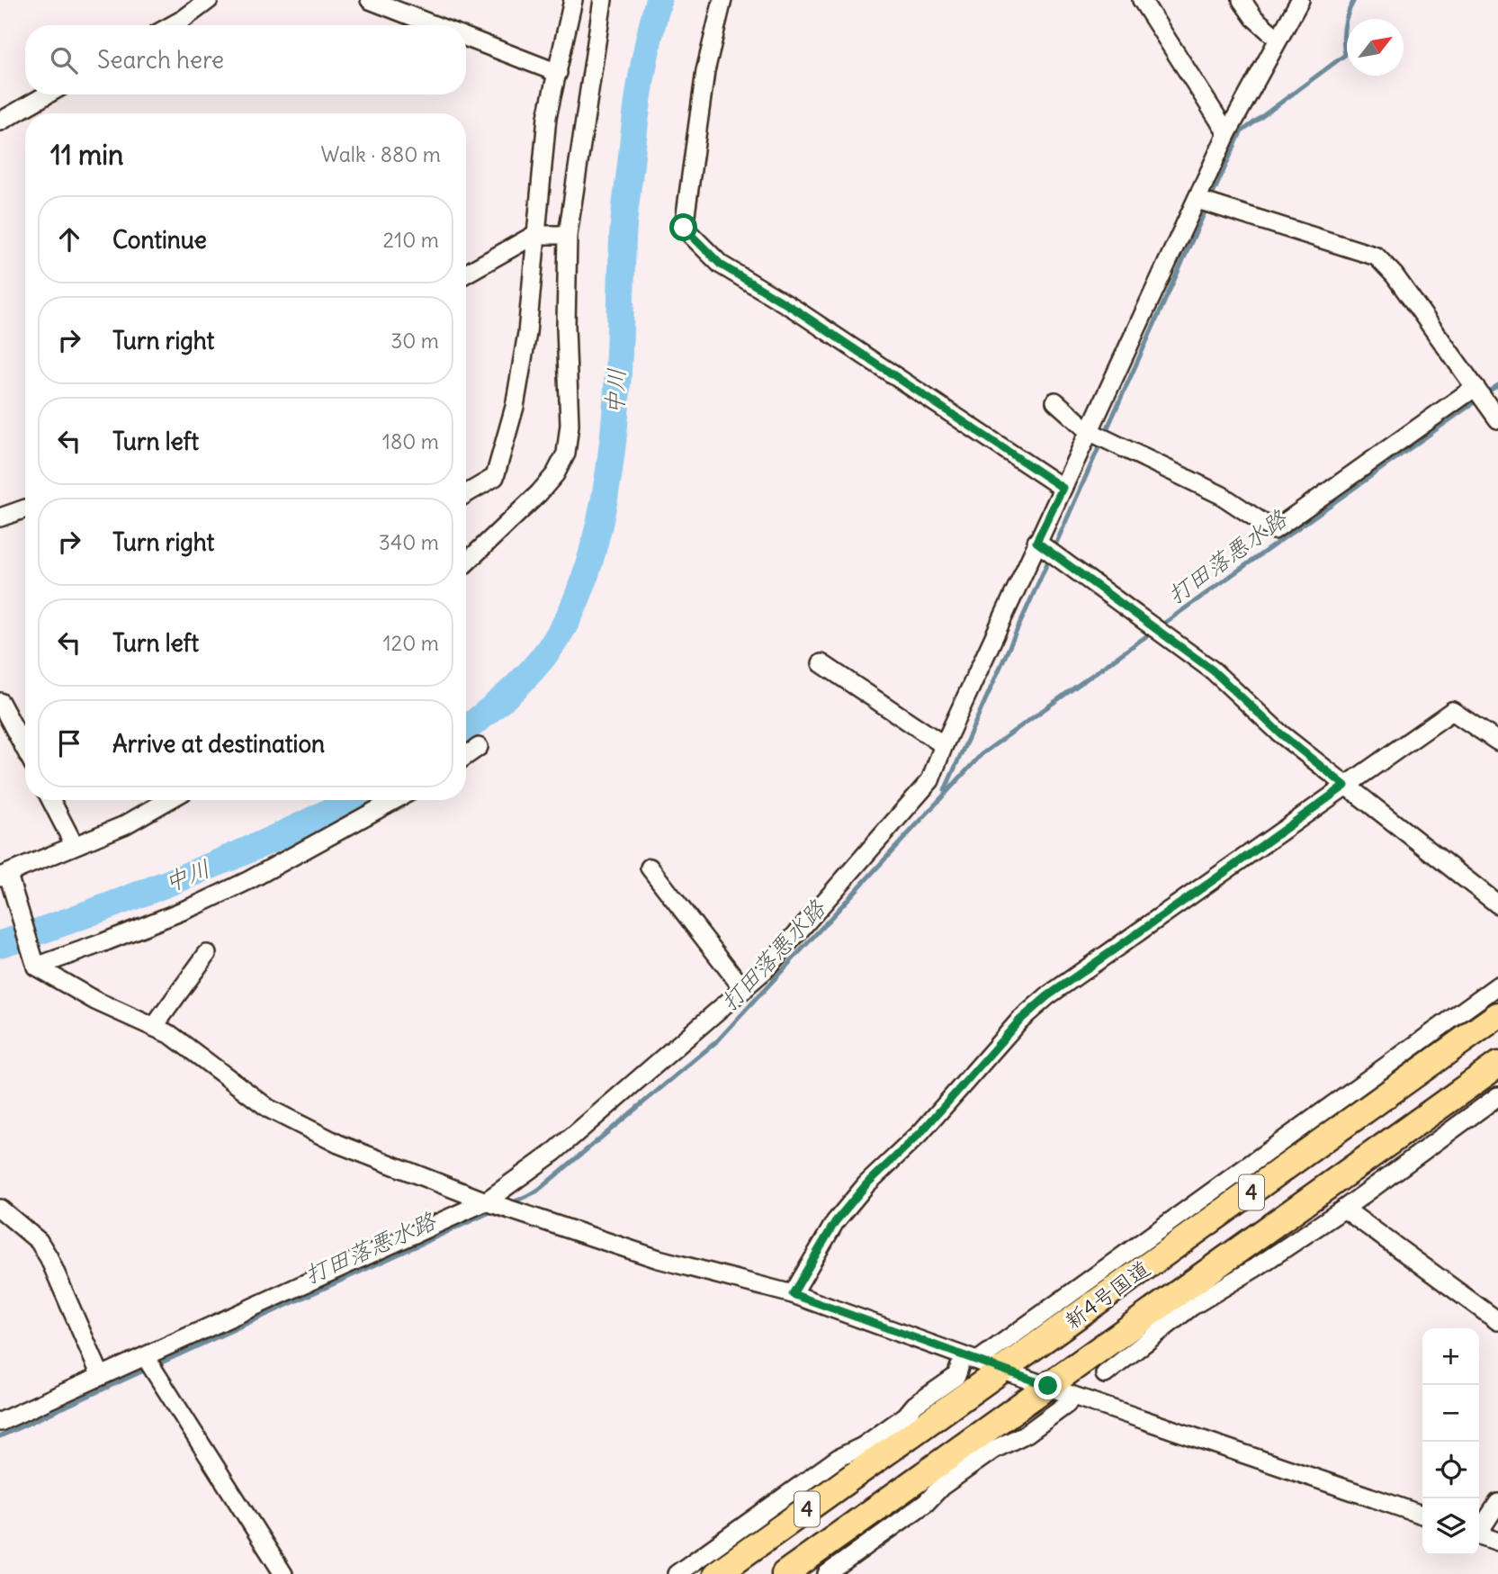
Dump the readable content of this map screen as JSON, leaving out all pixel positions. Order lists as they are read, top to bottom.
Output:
{
  "streets": {
    "highway": ["4", "新4号国道"]
  },
  "water": ["中川", "打田落悪水路"],
  "north": "top right",
  "page": {
    "search": "Search here",
    "heading": ["11 min", "Walk · 880 m"],
    "list": [
      ["Continue", "210 m"],
      ["Turn right", "30 m"],
      ["Turn left", "180 m"],
      ["Turn right", "340 m"],
      ["Turn left", "120 m"],
      "Arrive at destination"
    ],
    "map_buttons": ["+", "−"]
  }
}
